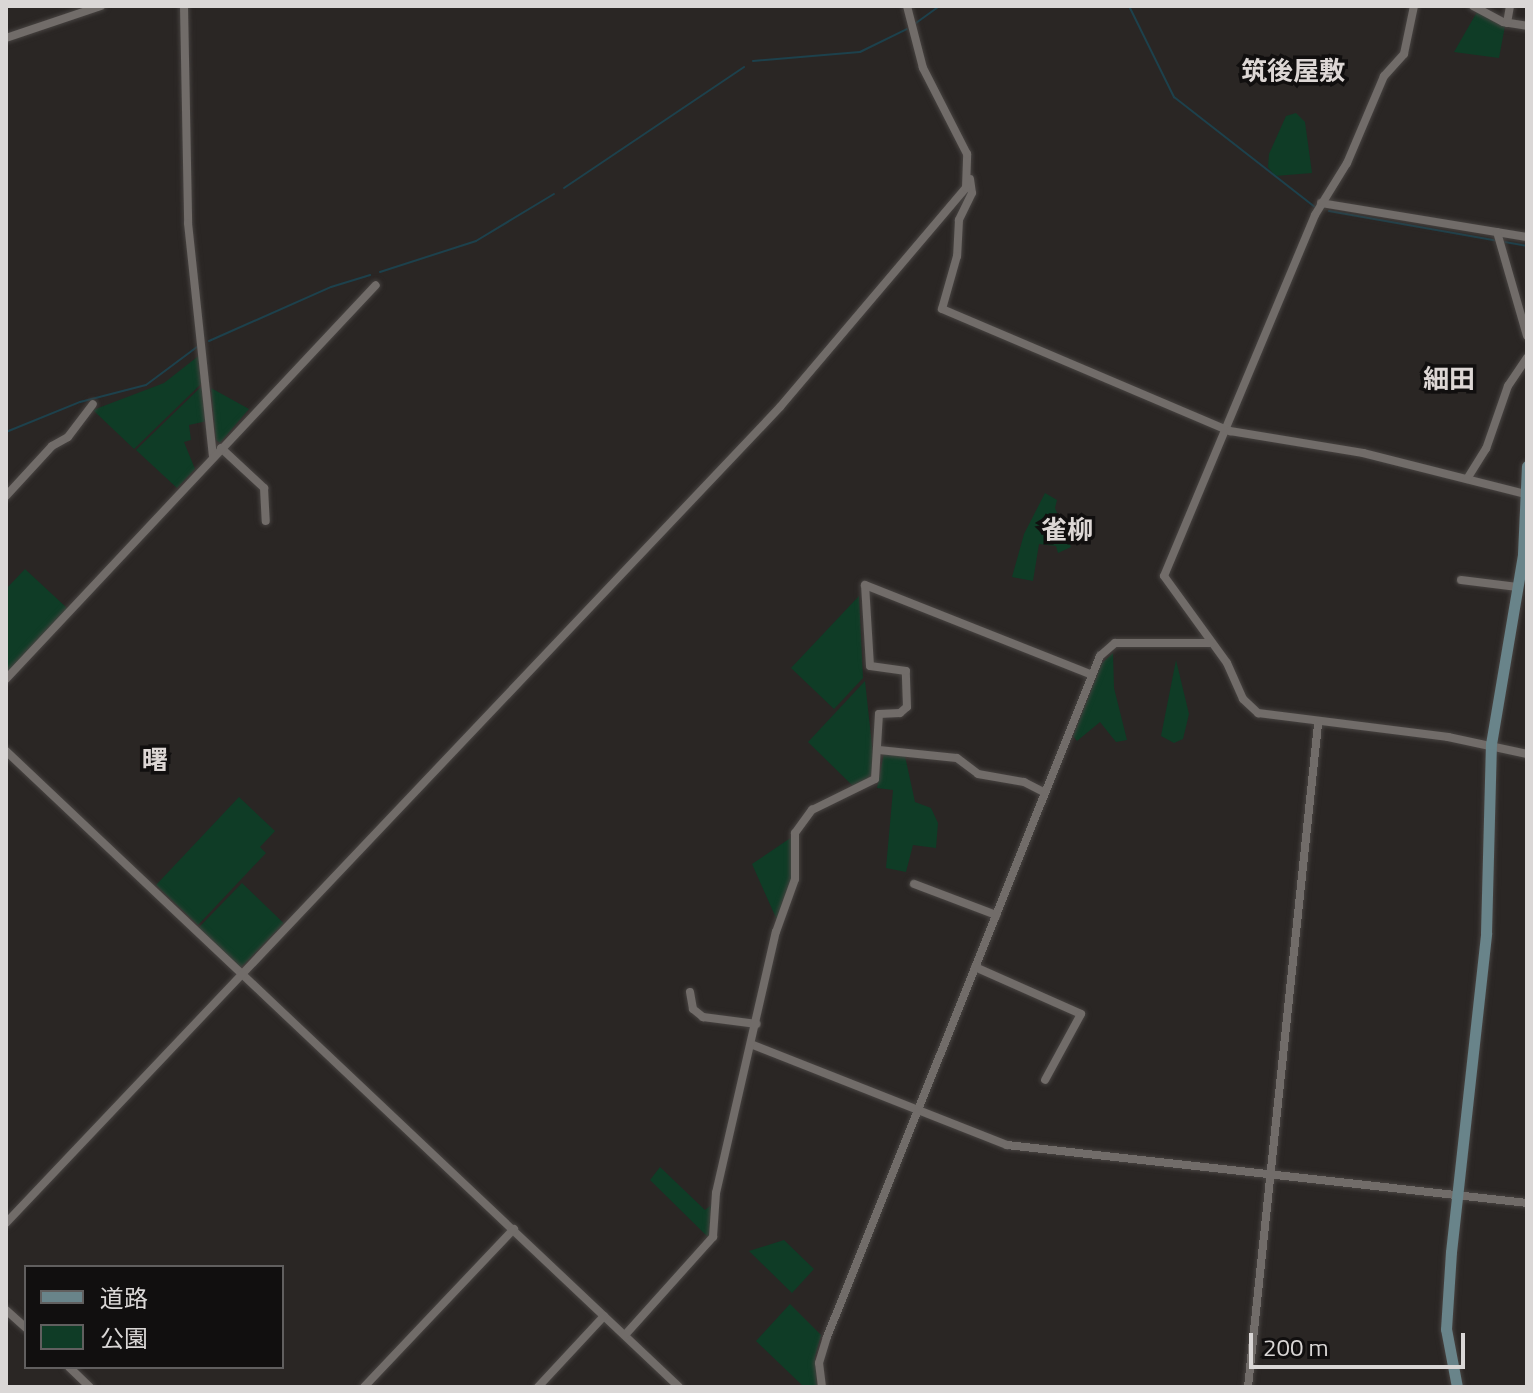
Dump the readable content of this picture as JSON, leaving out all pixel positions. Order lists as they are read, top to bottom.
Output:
{
  "districts": [
    "筑後屋敷",
    "細田",
    "雀柳",
    "曙"
  ],
  "legend": ["道路", "公園"],
  "scale_bar": "200 m"
}
